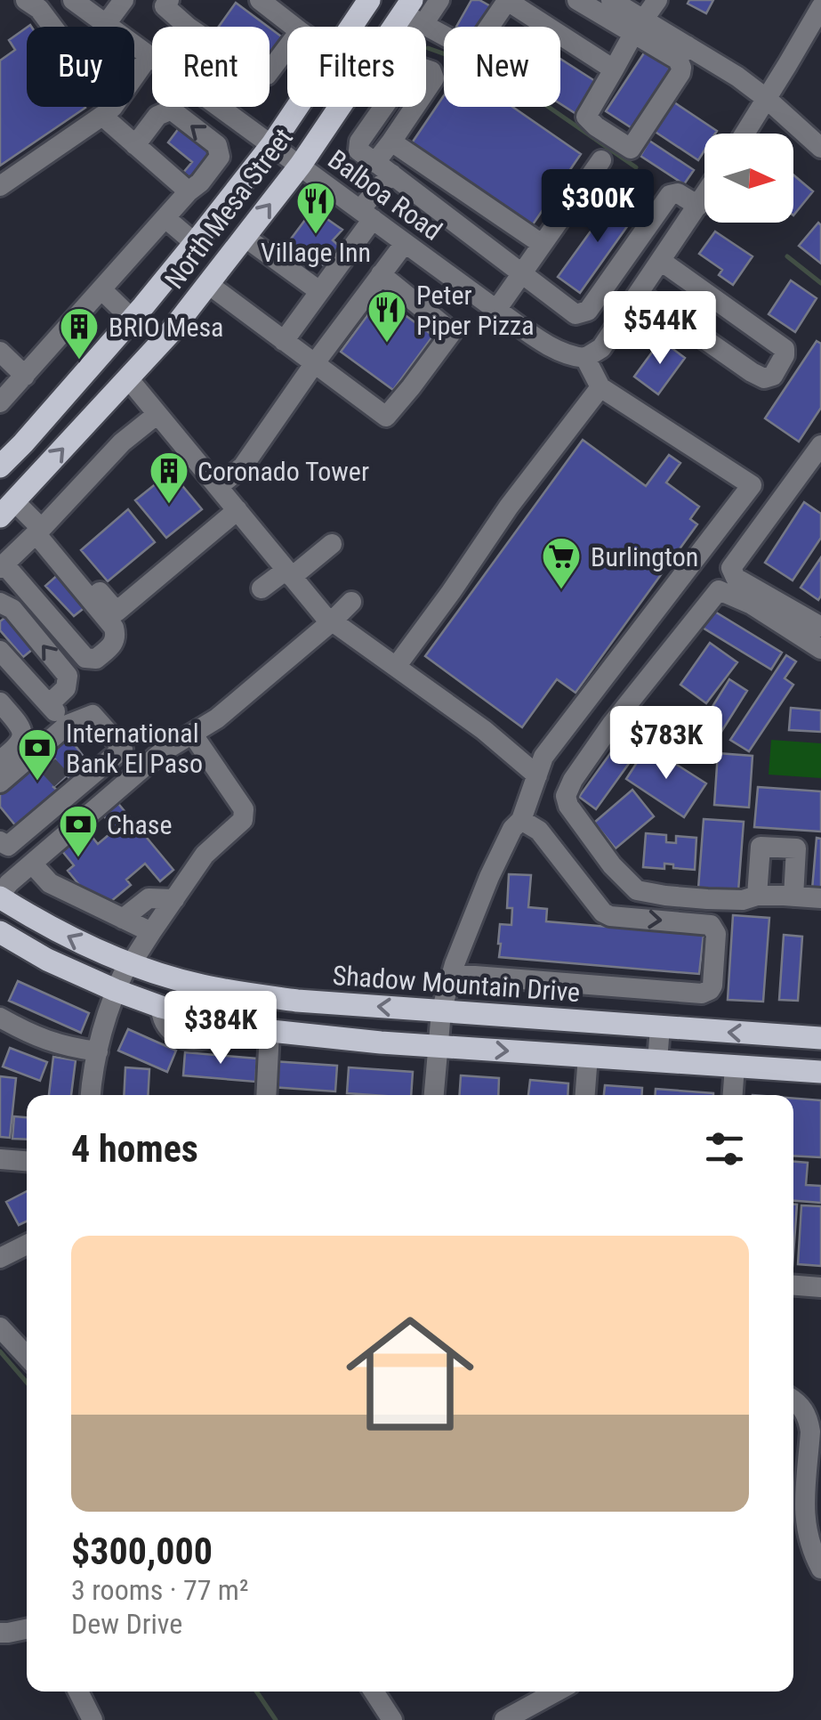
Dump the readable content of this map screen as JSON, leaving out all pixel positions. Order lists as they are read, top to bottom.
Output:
{
  "streets": {
    "main road": ["North Mesa Street", "Shadow Mountain Drive"],
    "street": ["Balboa Road"]
  },
  "crossings": [
    ["Balboa Road", "North Mesa Street"]
  ],
  "places": {
    "restaurant": ["Village Inn", "Peter Piper Pizza"],
    "building": ["BRIO Mesa", "Coronado Tower"],
    "supermarket": ["Burlington"],
    "bank": ["International Bank El Paso", "Chase"]
  },
  "north": "right",
  "page": {
    "chip": [
      "Buy",
      "Rent",
      "Filters",
      "New"
    ],
    "price": [
      "$300K",
      "$544K",
      "$783K",
      "$384K"
    ],
    "heading": "4 homes",
    "list": [
      {
        "name": "$300,000",
        "note": "3 rooms · 77 m² · Dew Drive"
      }
    ]
  }
}
